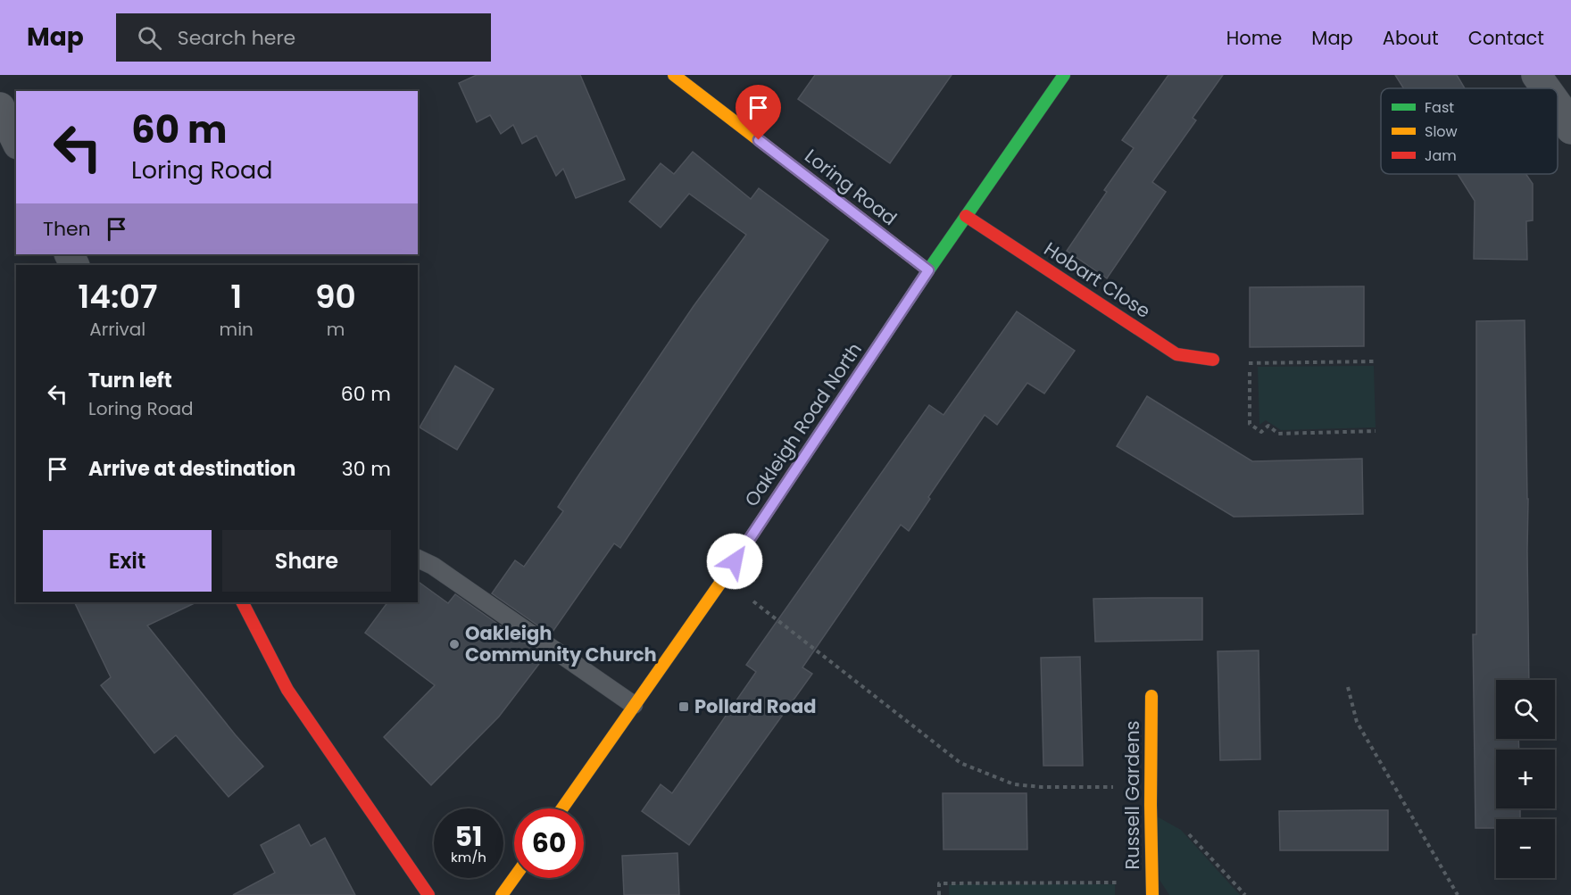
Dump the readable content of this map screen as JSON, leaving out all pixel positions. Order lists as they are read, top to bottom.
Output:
{
  "streets": {
    "street": [
      "Loring Road",
      "Hobart Close",
      "Oakleigh Road North",
      "Russell Gardens"
    ]
  },
  "crossings": [
    ["Loring Road", "Oakleigh Road North"],
    ["Hobart Close", "Oakleigh Road North"]
  ],
  "places": {
    "other": ["Oakleigh Community Church"],
    "transit": ["Pollard Road"]
  },
  "legend": ["Fast", "Slow", "Jam"],
  "page": {
    "header": "Map",
    "search": "Search here",
    "nav": [
      "Home",
      "Map",
      "About",
      "Contact"
    ],
    "turn": ["60 m", "Loring Road"],
    "then": "Then",
    "eta": [
      "14:07",
      "Arrival",
      "1",
      "min",
      "90",
      "m"
    ],
    "list": [
      {
        "name": "Turn left",
        "note": "Loring Road",
        "value": "60 m"
      },
      {
        "name": "Arrive at destination",
        "value": "30 m"
      }
    ],
    "buttons": ["Exit", "Share"],
    "map_buttons": ["+", "−"],
    "speed": "51 km/h",
    "limit": "60"
  }
}
